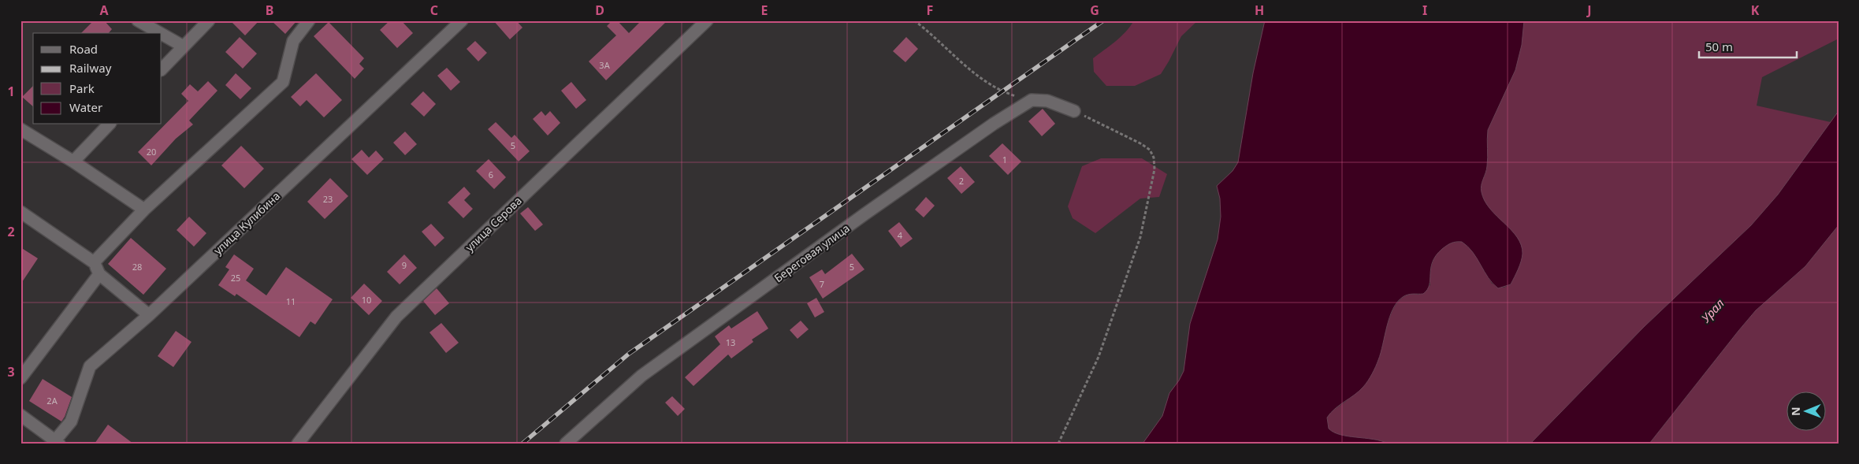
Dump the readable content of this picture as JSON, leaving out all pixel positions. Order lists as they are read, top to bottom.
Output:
{
  "streets": {
    "street": ["улица Кулибина", "улица Серова", "Береговая улица"]
  },
  "water": ["Урал"],
  "house_numbers": [
    "3А",
    "5",
    "20",
    "1",
    "6",
    "2",
    "23",
    "4",
    "9",
    "28",
    "5",
    "25",
    "7",
    "10",
    "11",
    "13",
    "2А"
  ],
  "legend": [
    "Road",
    "Railway",
    "Park",
    "Water"
  ],
  "scale_bar": "50 m",
  "north": "left",
  "grid": {
    "columns": [
      "A",
      "B",
      "C",
      "D",
      "E",
      "F",
      "G",
      "H",
      "I",
      "J",
      "K"
    ],
    "rows": ["1", "2", "3"]
  }
}
